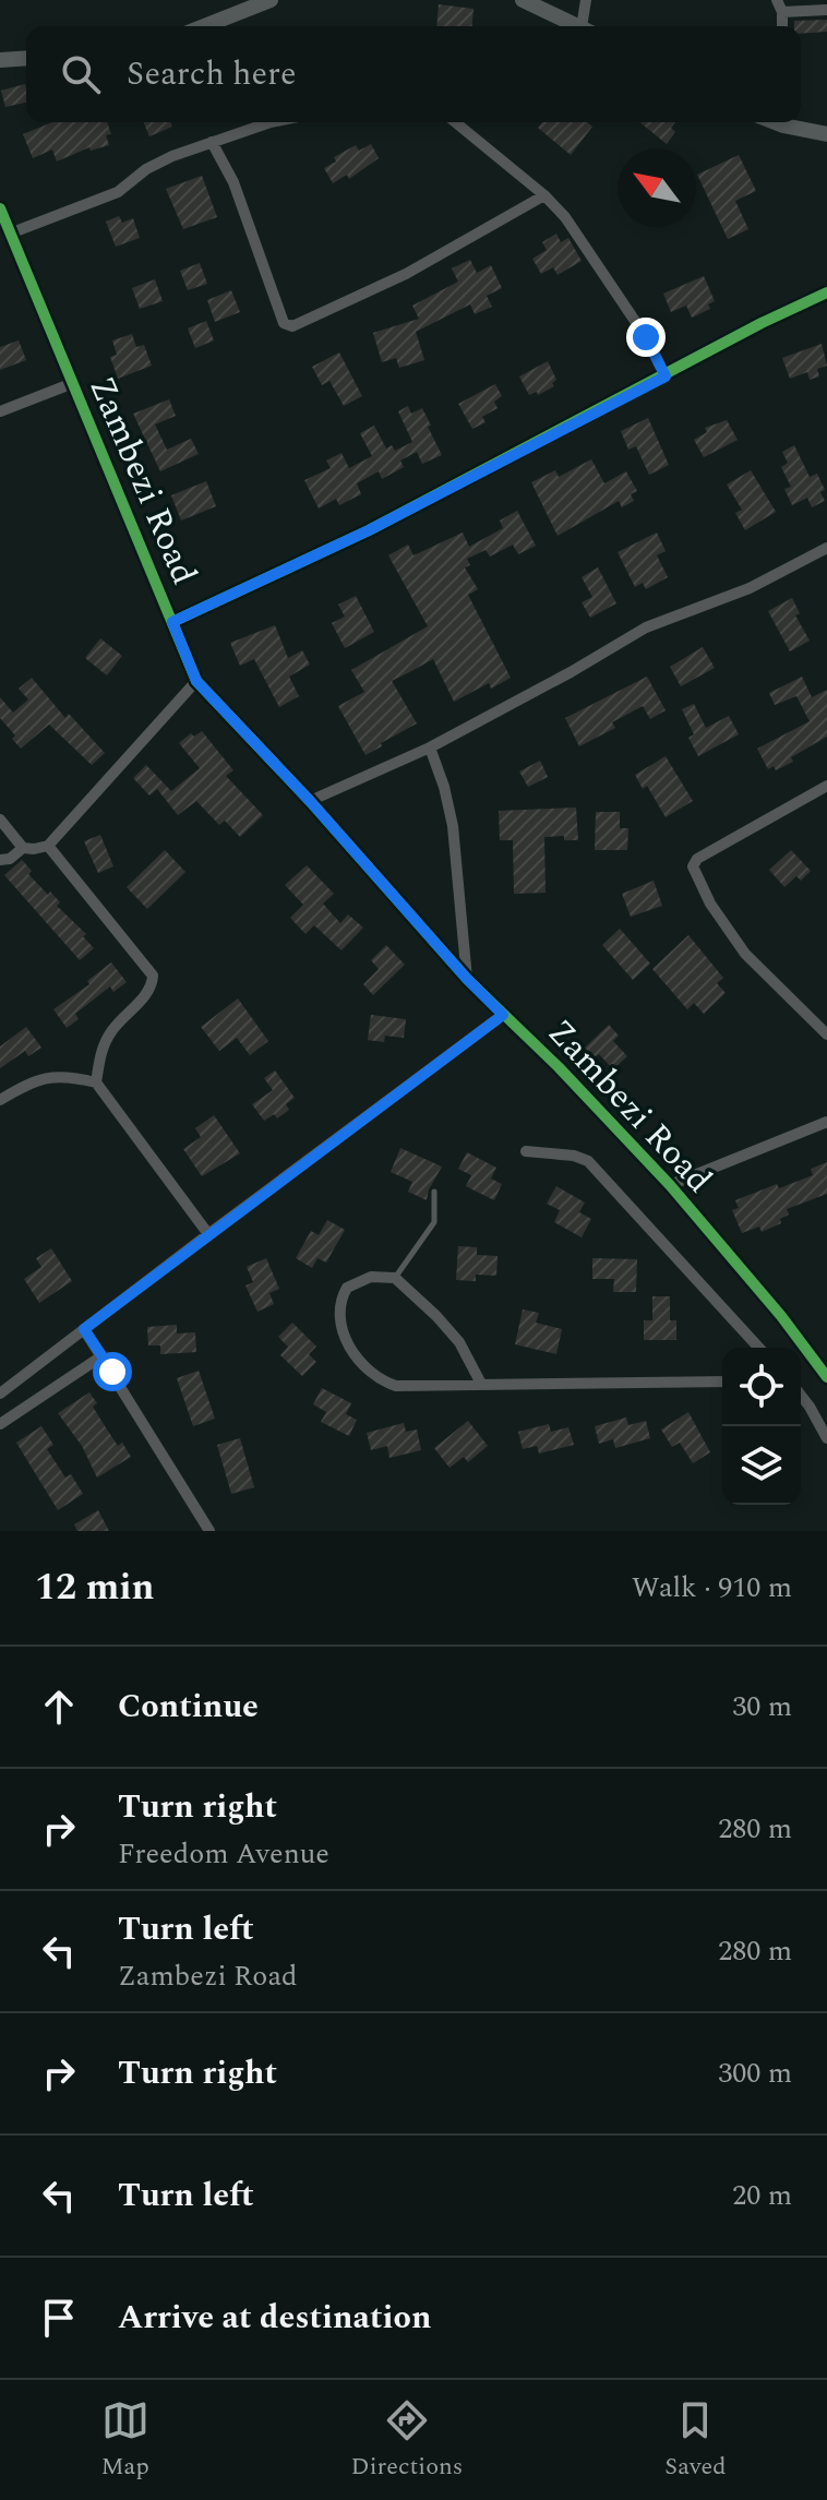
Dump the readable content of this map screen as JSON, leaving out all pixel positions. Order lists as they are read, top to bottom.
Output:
{
  "streets": {
    "street": ["Zambezi Road"]
  },
  "north": "top left",
  "page": {
    "search": "Search here",
    "heading": ["12 min", "Walk · 910 m"],
    "list": [
      ["Continue", "30 m"],
      ["Turn right", "Freedom Avenue", "280 m"],
      ["Turn left", "Zambezi Road", "280 m"],
      ["Turn right", "300 m"],
      ["Turn left", "20 m"],
      "Arrive at destination"
    ],
    "nav": ["Map", "Directions", "Saved"]
  }
}
